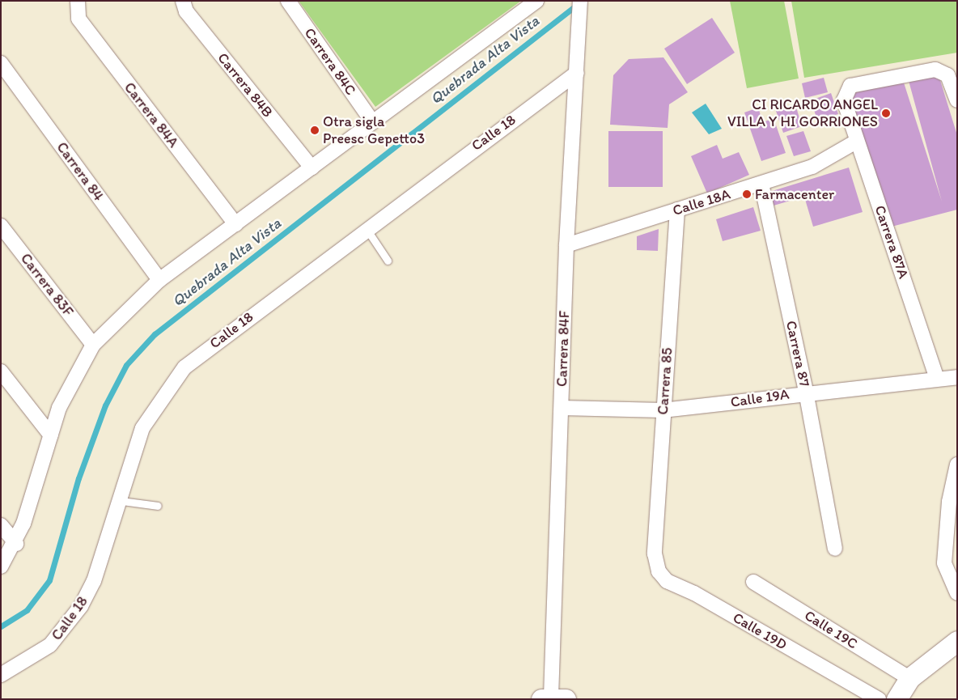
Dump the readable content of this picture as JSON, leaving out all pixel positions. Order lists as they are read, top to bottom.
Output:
{
  "streets": {
    "street": [
      "Carrera 84C",
      "Carrera 84B",
      "Carrera 84A",
      "Calle 18",
      "Carrera 84",
      "Calle 18A",
      "Carrera 87A",
      "Carrera 83F",
      "Carrera 84F",
      "Carrera 87",
      "Carrera 85",
      "Calle 19A",
      "Calle 19C",
      "Calle 19D"
    ]
  },
  "crossings": [
    ["Calle 18", "Carrera 84F"],
    ["Calle 18A", "Carrera 87A"],
    ["Calle 18A", "Carrera 84F"],
    ["Calle 18A", "Carrera 87"],
    ["Calle 18A", "Carrera 85"],
    ["Carrera 87A", "Calle 19A"],
    ["Carrera 84F", "Calle 19A"],
    ["Carrera 87", "Calle 19A"],
    ["Carrera 85", "Calle 19A"],
    ["Carrera 85", "Calle 19D"]
  ],
  "water": ["Quebrada Alta Vista"],
  "places": ["CI RICARDO ANGEL VILLA Y HI GORRIONES", "Otra sigla Preesc Gepetto3", "Farmacenter"]
}
